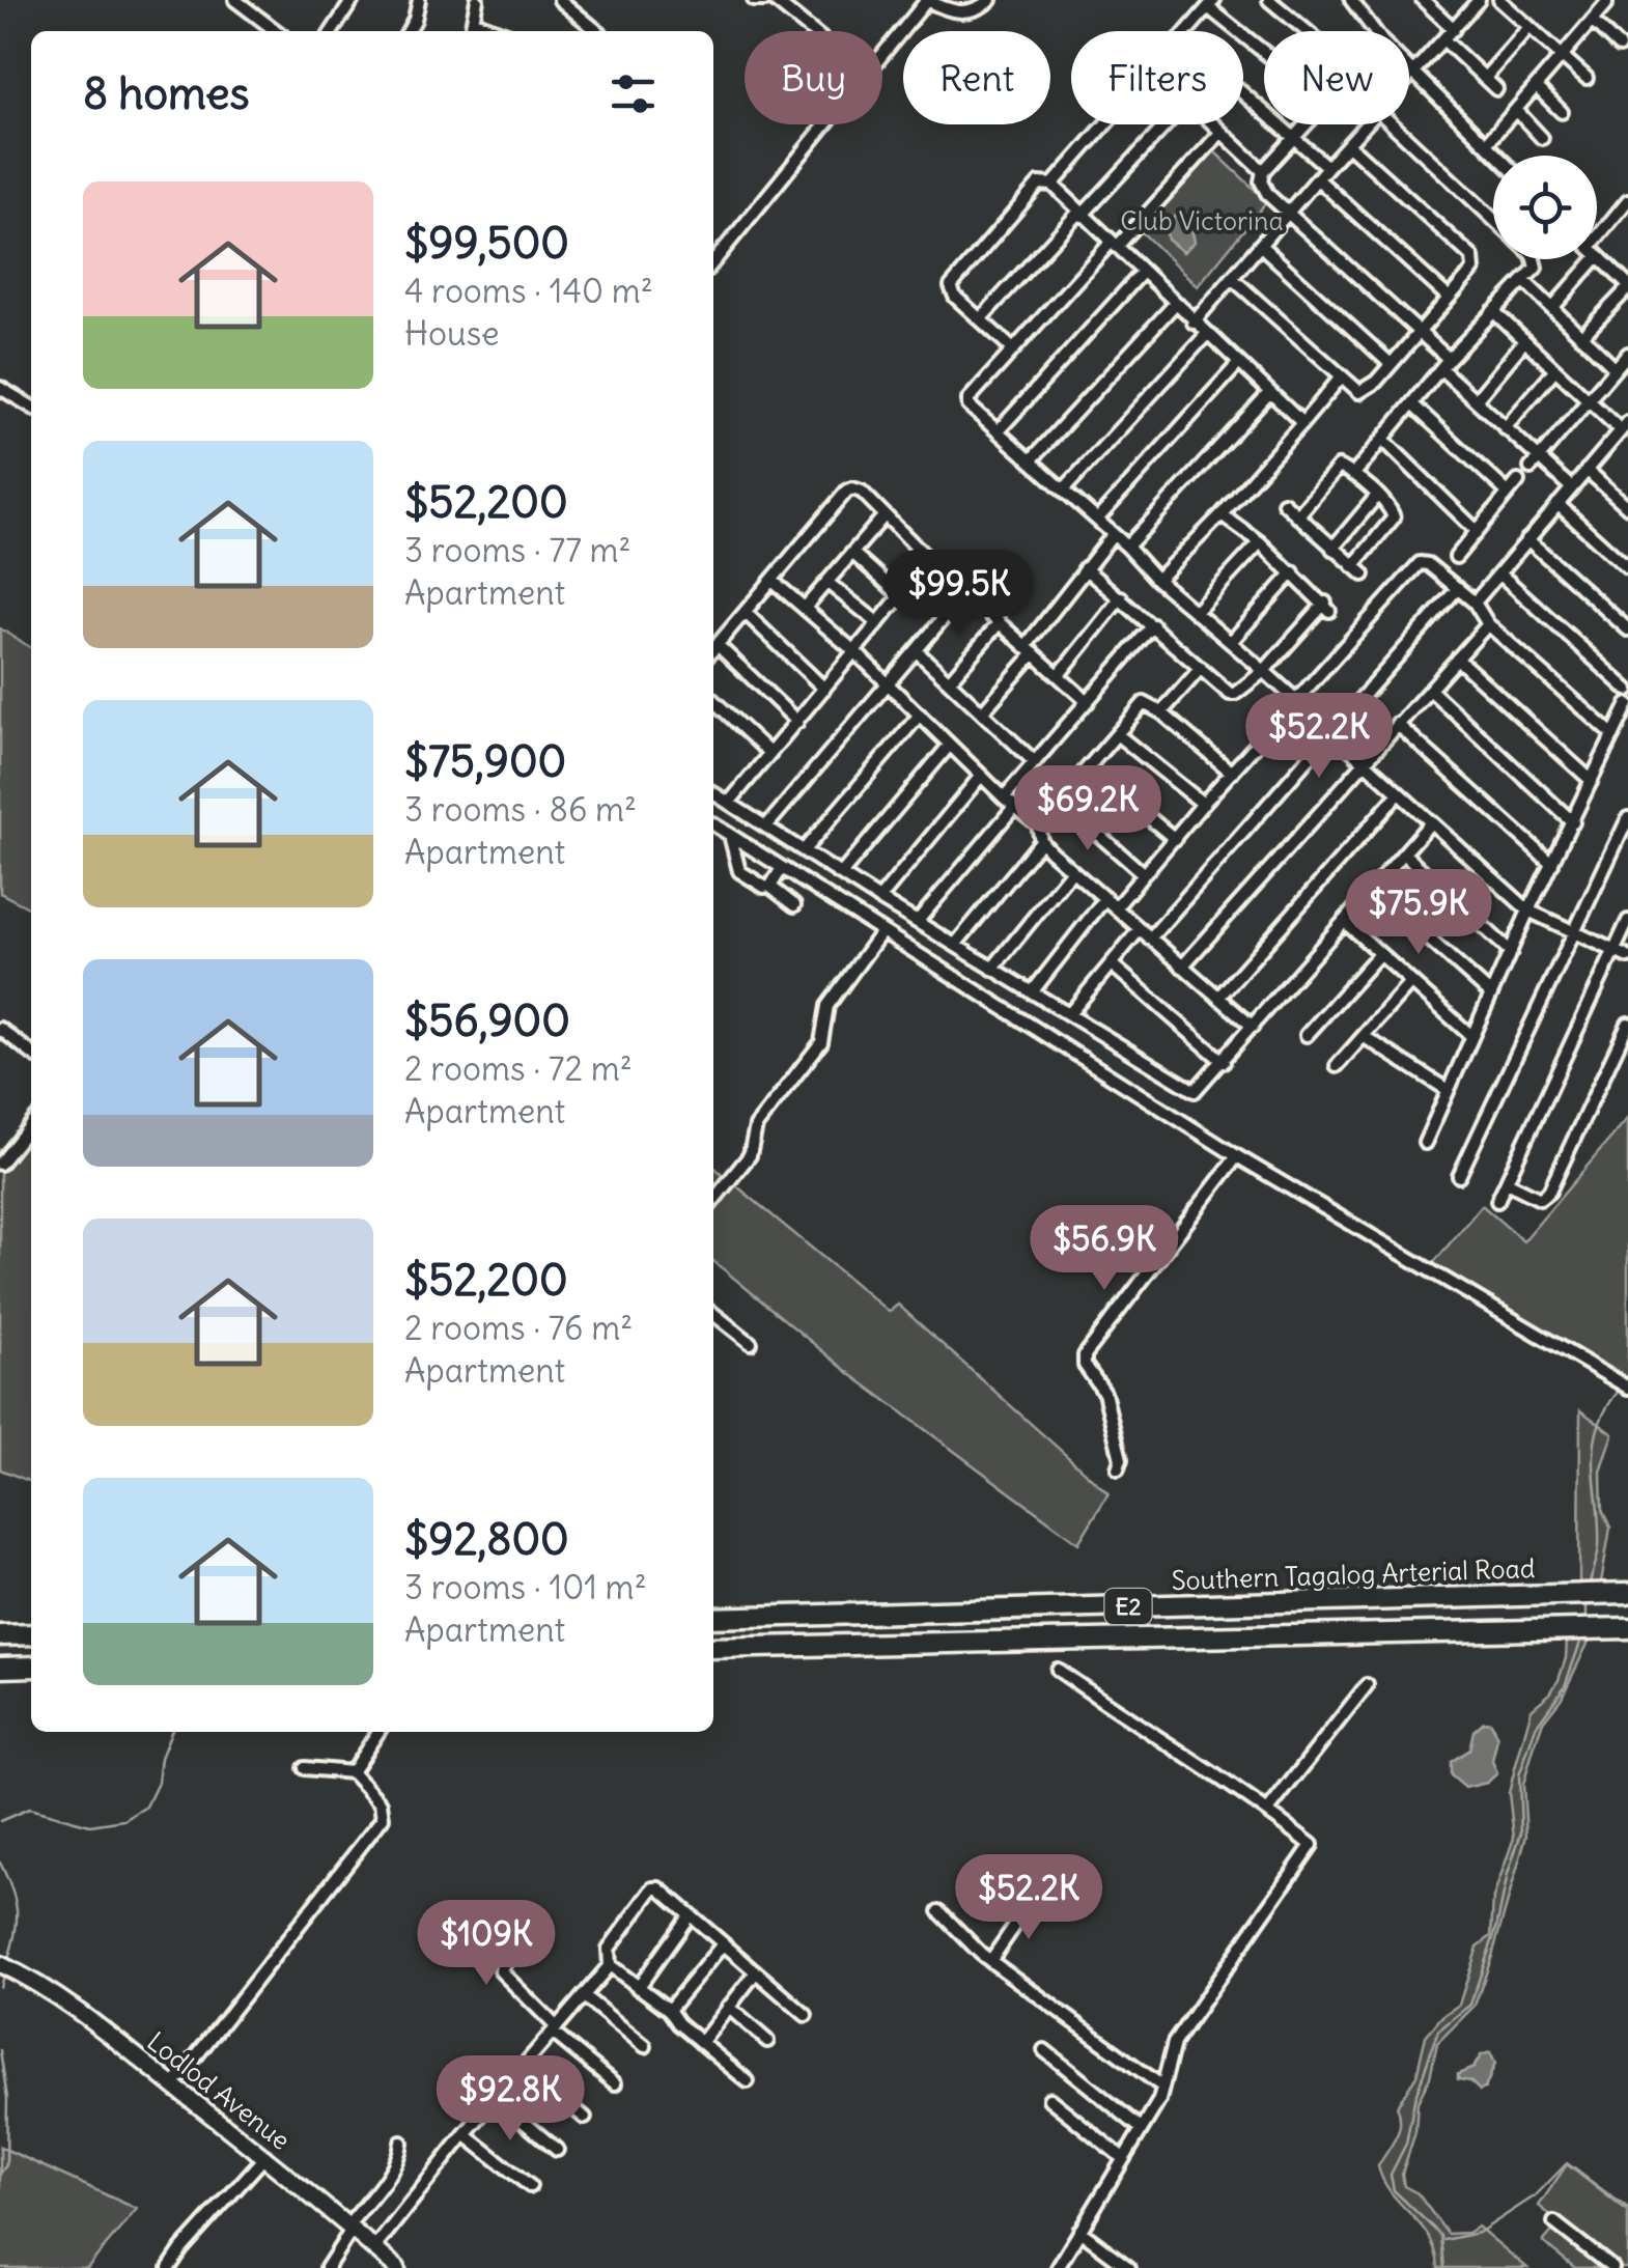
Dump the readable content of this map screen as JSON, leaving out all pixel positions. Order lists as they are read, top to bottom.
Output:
{
  "streets": {
    "highway": ["Southern Tagalog Arterial Road", "E2"],
    "main road": ["Lodlod Avenue"]
  },
  "parks": ["Club Victorina"],
  "page": {
    "chip": [
      "Buy",
      "Rent",
      "Filters",
      "New"
    ],
    "heading": "8 homes",
    "list": [
      {
        "name": "$99,500",
        "note": "4 rooms · 140 m² · House"
      },
      {
        "name": "$52,200",
        "note": "3 rooms · 77 m² · Apartment"
      },
      {
        "name": "$75,900",
        "note": "3 rooms · 86 m² · Apartment"
      },
      {
        "name": "$56,900",
        "note": "2 rooms · 72 m² · Apartment"
      },
      {
        "name": "$52,200",
        "note": "2 rooms · 76 m² · Apartment"
      },
      {
        "name": "$92,800",
        "note": "3 rooms · 101 m² · Apartment"
      }
    ],
    "price": [
      "$99.5K",
      "$52.2K",
      "$69.2K",
      "$75.9K",
      "$56.9K",
      "$52.2K",
      "$109K",
      "$92.8K"
    ]
  }
}
